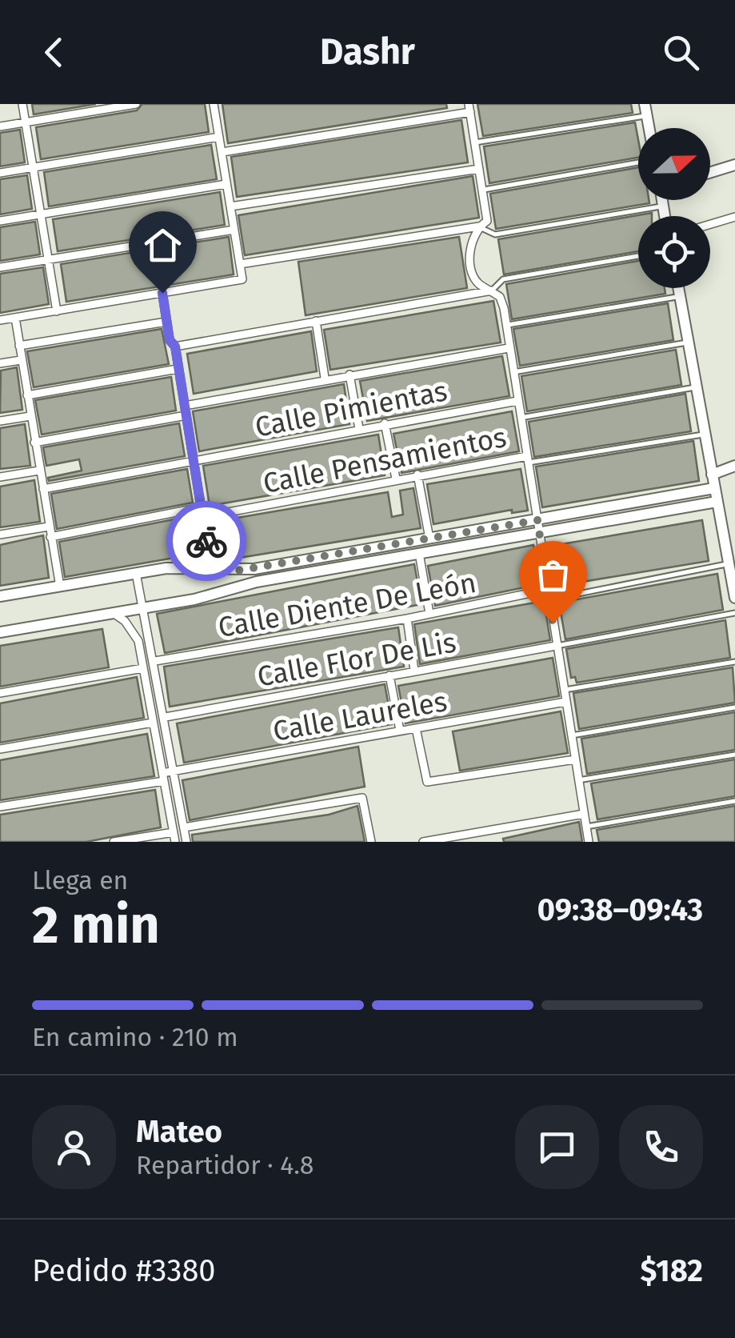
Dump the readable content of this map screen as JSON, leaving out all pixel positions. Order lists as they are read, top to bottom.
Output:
{
  "streets": {
    "street": [
      "Calle Pimientas",
      "Calle Pensamientos",
      "Calle Diente De León",
      "Calle Flor De Lis",
      "Calle Laureles"
    ]
  },
  "north": "right",
  "page": {
    "header": "Dashr",
    "heading": ["2 min", "Llega en", "09:38–09:43"],
    "panel": [
      "Mateo",
      "Repartidor · 4.8",
      "Pedido #3380",
      "$182"
    ],
    "bar": "En camino · 210 m"
  }
}
